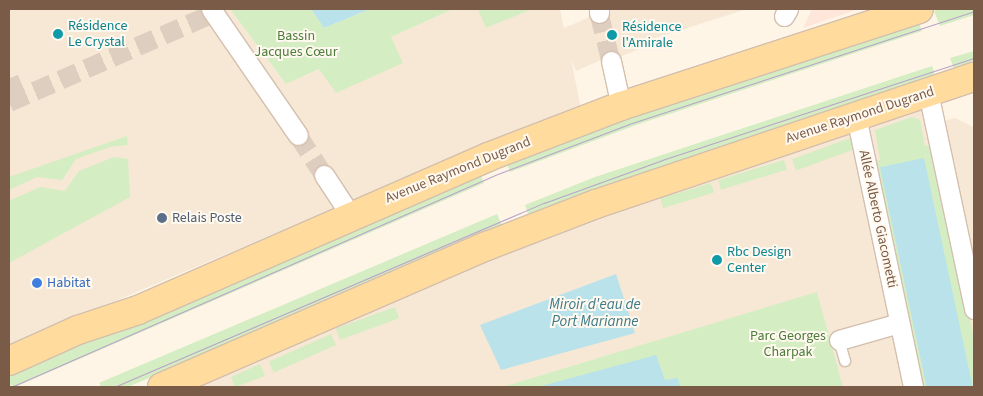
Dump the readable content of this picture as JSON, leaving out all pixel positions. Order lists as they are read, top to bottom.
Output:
{
  "streets": {
    "main road": ["Avenue Raymond Dugrand"],
    "street": ["Allée Alberto Giacometti"]
  },
  "crossings": [
    ["Avenue Raymond Dugrand", "Allée Alberto Giacometti"]
  ],
  "water": ["Miroir d'eau de Port Marianne"],
  "parks": ["Bassin Jacques Cœur", "Parc Georges Charpak"],
  "places": [
    "Résidence Le Crystal",
    "Résidence l'Amirale",
    "Relais Poste",
    "Rbc Design Center",
    "Habitat"
  ]
}
